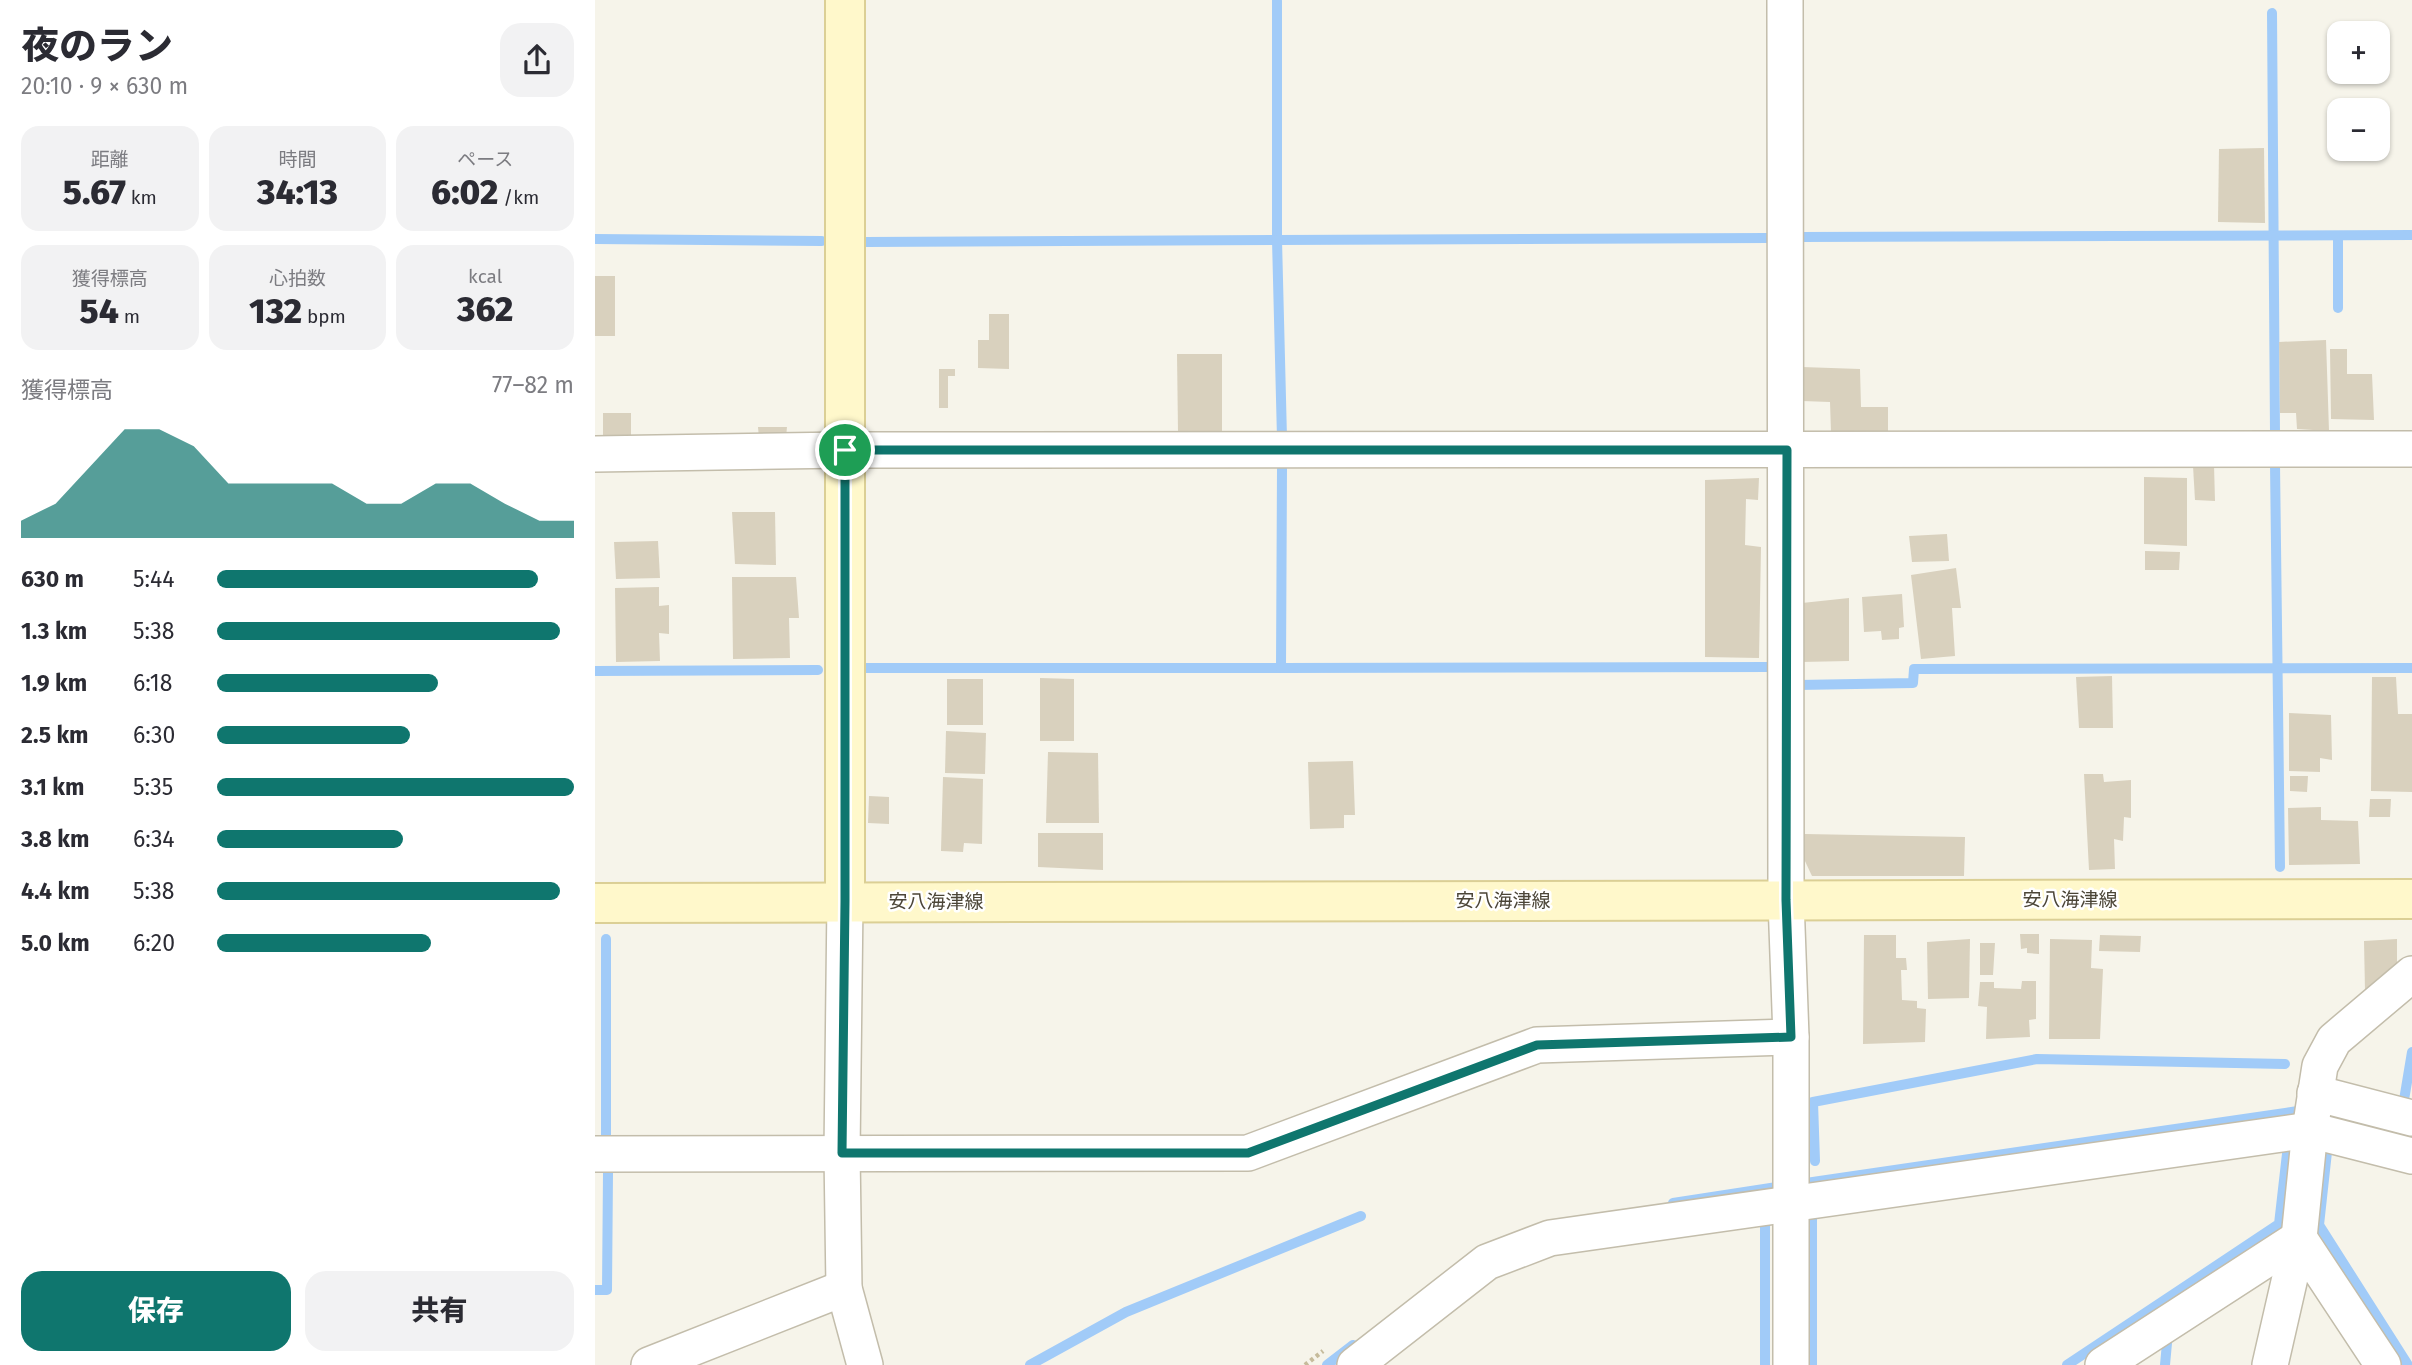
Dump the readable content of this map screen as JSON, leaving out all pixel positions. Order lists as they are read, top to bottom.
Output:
{
  "streets": {
    "main road": ["安八海津線"]
  },
  "page": {
    "heading": ["夜のラン", "20:10 · 9 × 630 m"],
    "map_buttons": ["+", "−"],
    "stats": [
      ["距離", "5.67 km"],
      ["時間", "34:13"],
      ["ペース", "6:02 /km"],
      ["獲得標高", "54 m"],
      ["心拍数", "132 bpm"],
      ["kcal", "362"]
    ],
    "chart": ["獲得標高", "77–82 m"],
    "list": [
      {
        "name": "630 m",
        "note": "5:44"
      },
      {
        "name": "1.3 km",
        "note": "5:38"
      },
      {
        "name": "1.9 km",
        "note": "6:18"
      },
      {
        "name": "2.5 km",
        "note": "6:30"
      },
      {
        "name": "3.1 km",
        "note": "5:35"
      },
      {
        "name": "3.8 km",
        "note": "6:34"
      },
      {
        "name": "4.4 km",
        "note": "5:38"
      },
      {
        "name": "5.0 km",
        "note": "6:20"
      }
    ],
    "buttons": ["保存", "共有"]
  }
}
